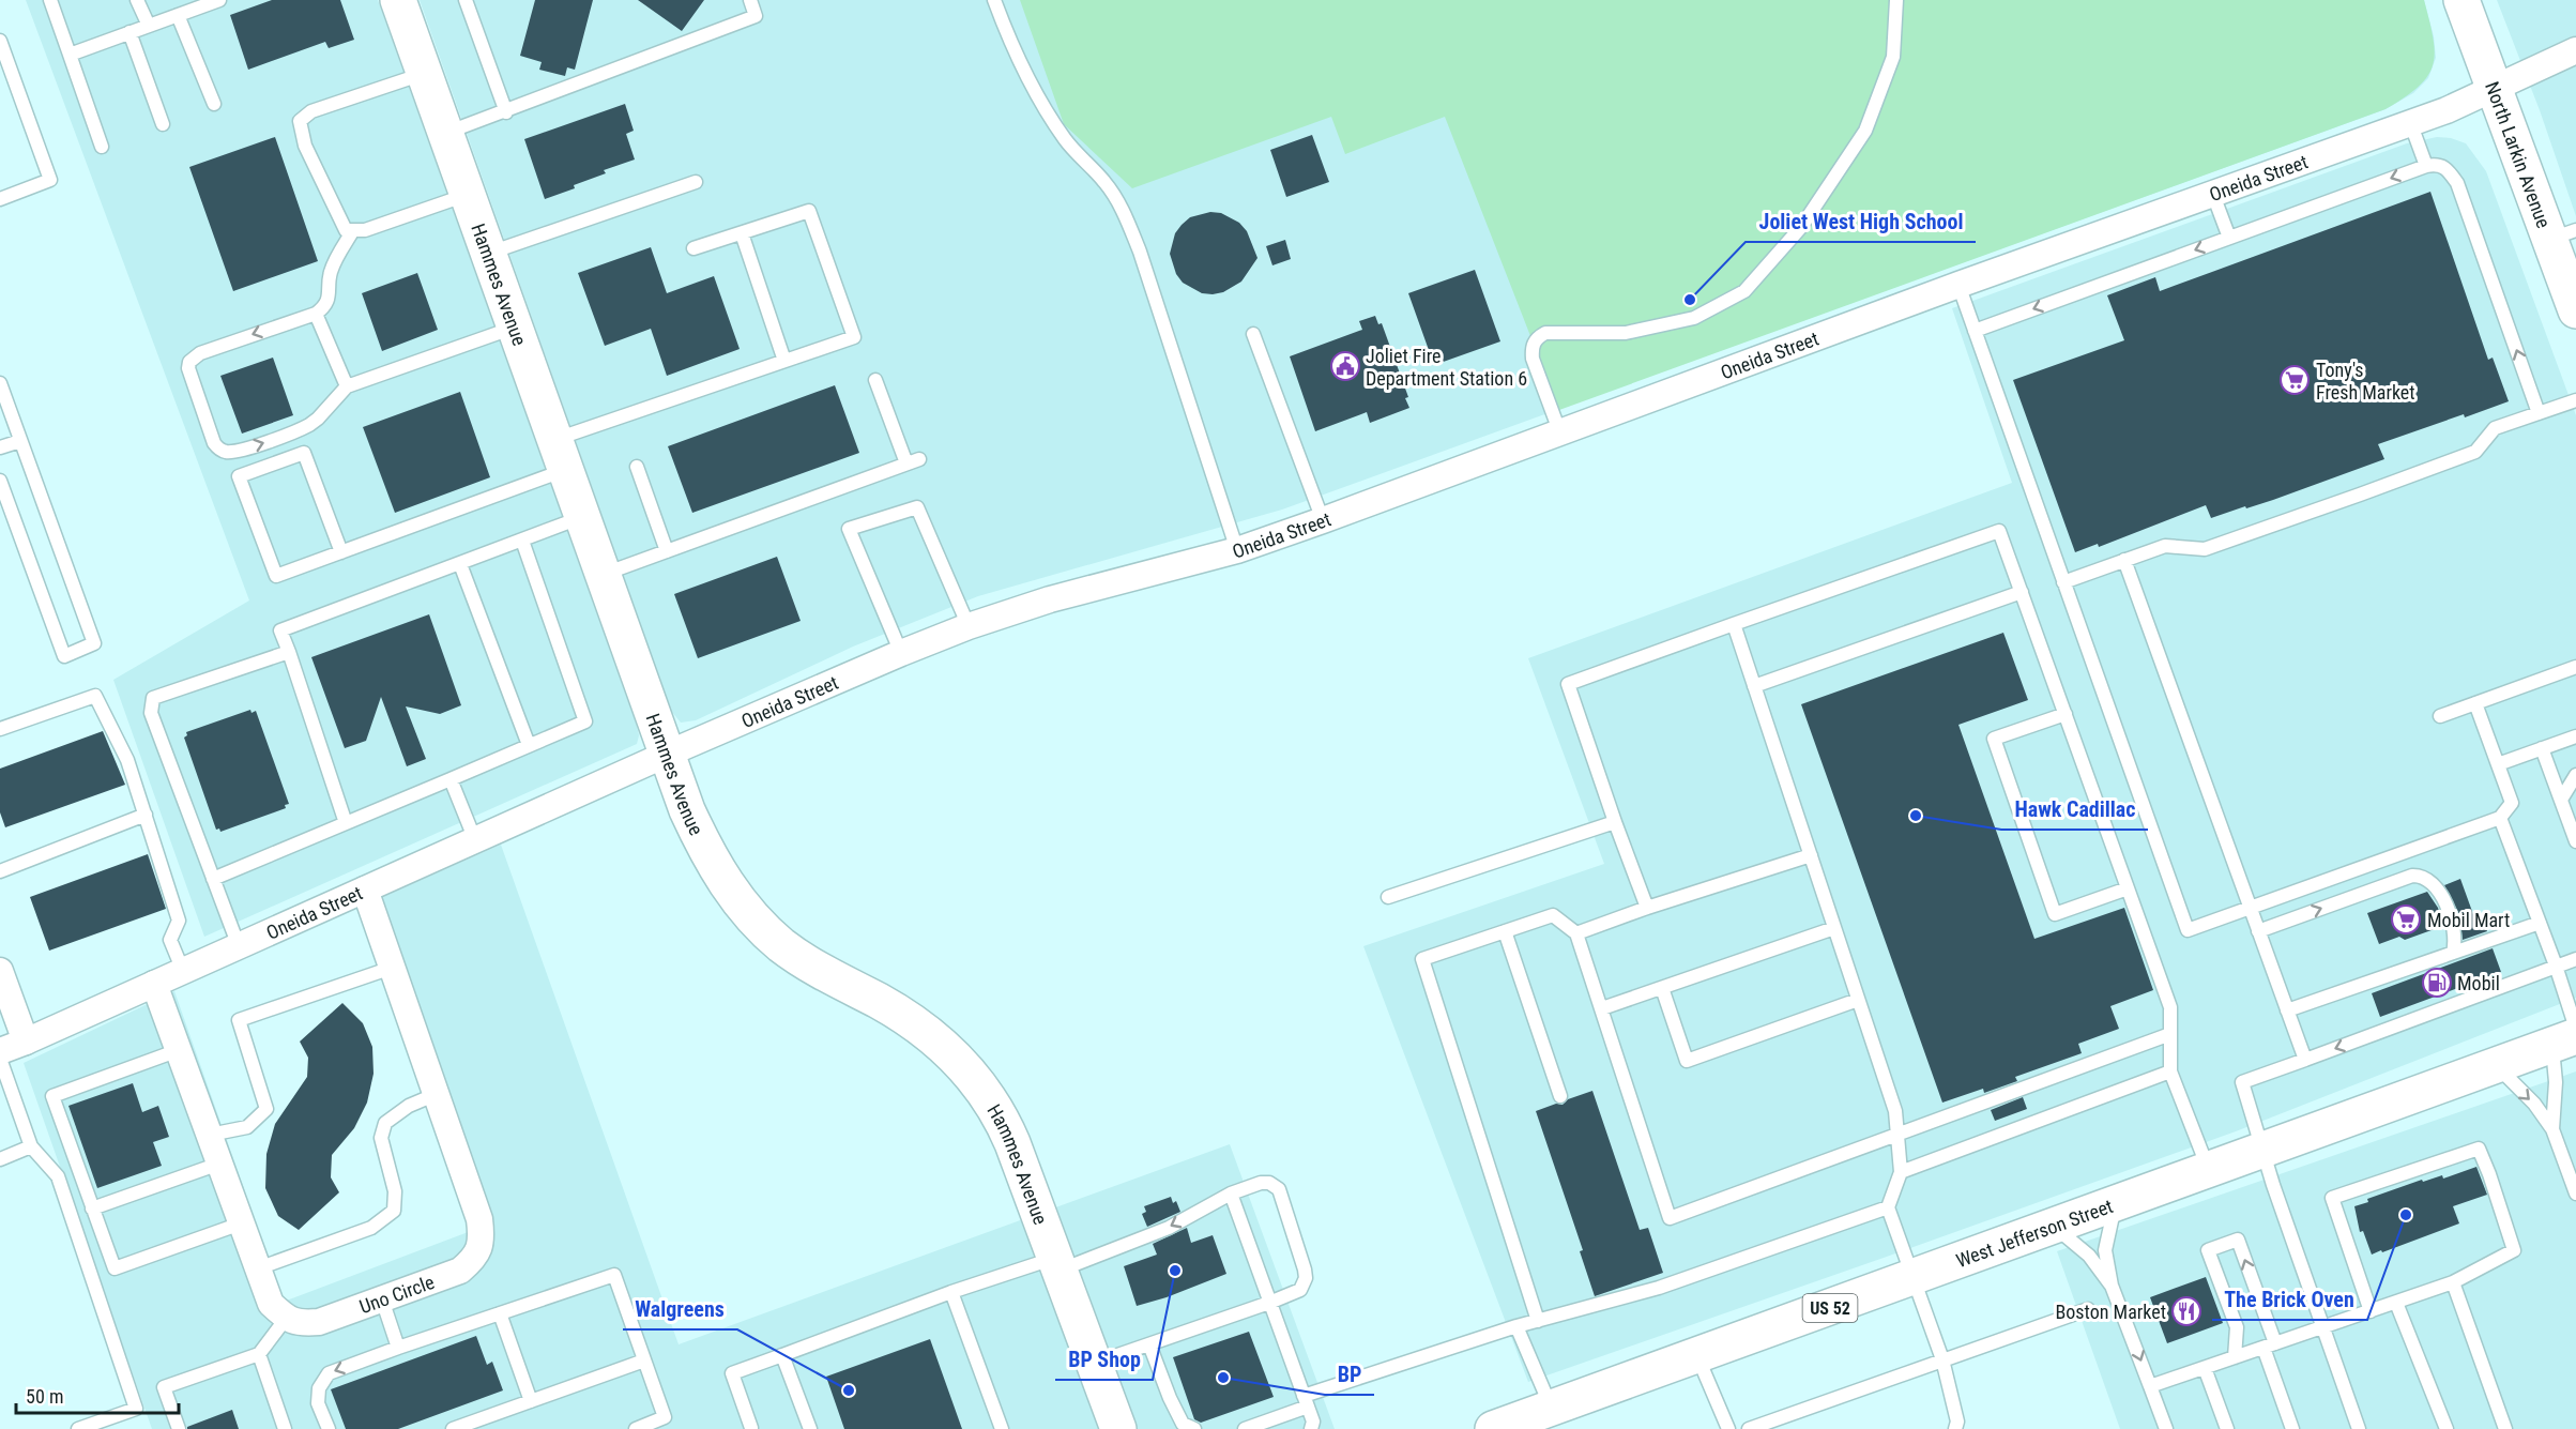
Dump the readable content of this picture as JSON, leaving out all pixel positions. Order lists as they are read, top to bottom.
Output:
{
  "streets": {
    "street": [
      "North Larkin Avenue",
      "Oneida Street",
      "Hammes Avenue",
      "West Jefferson Street",
      "Uno Circle",
      "US 52"
    ]
  },
  "crossings": [
    ["North Larkin Avenue", "Oneida Street"],
    ["Oneida Street", "Hammes Avenue"],
    ["Oneida Street", "Uno Circle"]
  ],
  "places": {
    "other": [
      "Joliet West High School",
      "Hawk Cadillac",
      "The Brick Oven",
      "BP Shop",
      "BP",
      "Walgreens"
    ],
    "public building": ["Joliet Fire Department Station 6"],
    "supermarket": ["Tony's Fresh Market", "Mobil Mart"],
    "fuel station": ["Mobil"],
    "restaurant": ["Boston Market"]
  },
  "scale_bar": "50 m"
}
